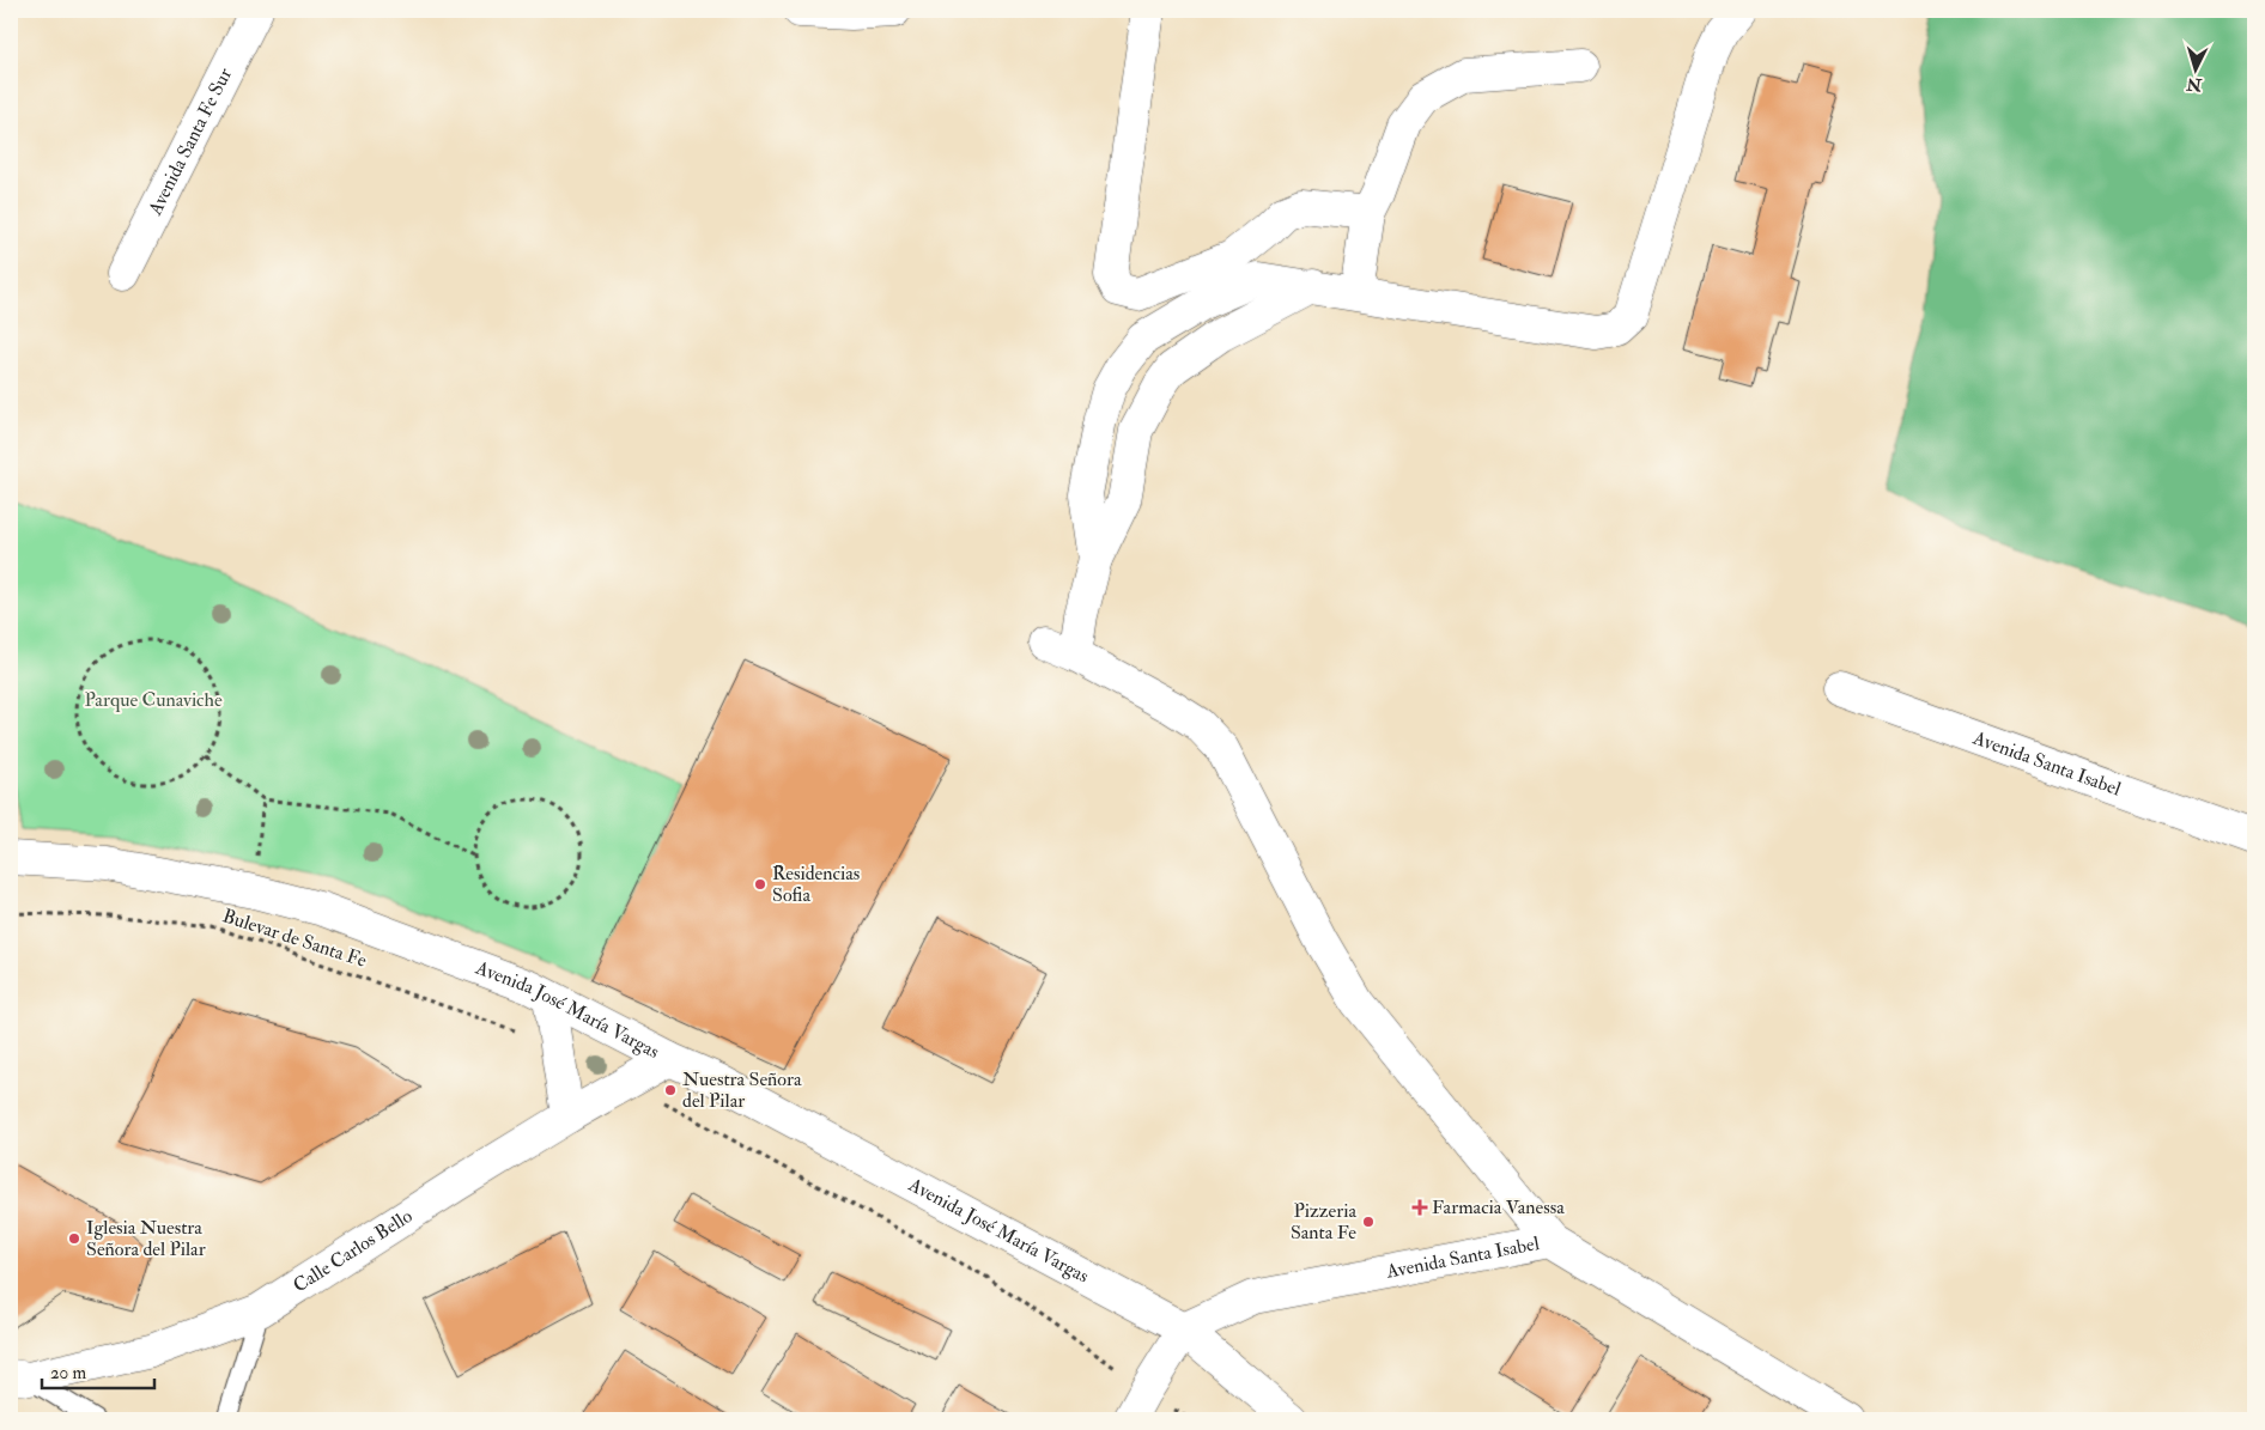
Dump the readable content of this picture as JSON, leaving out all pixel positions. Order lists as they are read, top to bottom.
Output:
{
  "streets": {
    "street": [
      "Avenida Santa Fe Sur",
      "Avenida Santa Isabel",
      "Avenida José María Vargas",
      "Calle Carlos Bello"
    ],
    "path": ["Bulevar de Santa Fe"]
  },
  "crossings": [
    ["Avenida Santa Isabel", "Avenida José María Vargas"],
    ["Avenida José María Vargas", "Calle Carlos Bello"]
  ],
  "parks": ["Parque Cunaviche"],
  "places": {
    "other": [
      "Residencias Sofia",
      "Nuestra Señora del Pilar",
      "Pizzeria Santa Fe",
      "Iglesia Nuestra Señora del Pilar"
    ],
    "health": ["Farmacia Vanessa"]
  },
  "scale_bar": "20 m",
  "north": "bottom"
}
